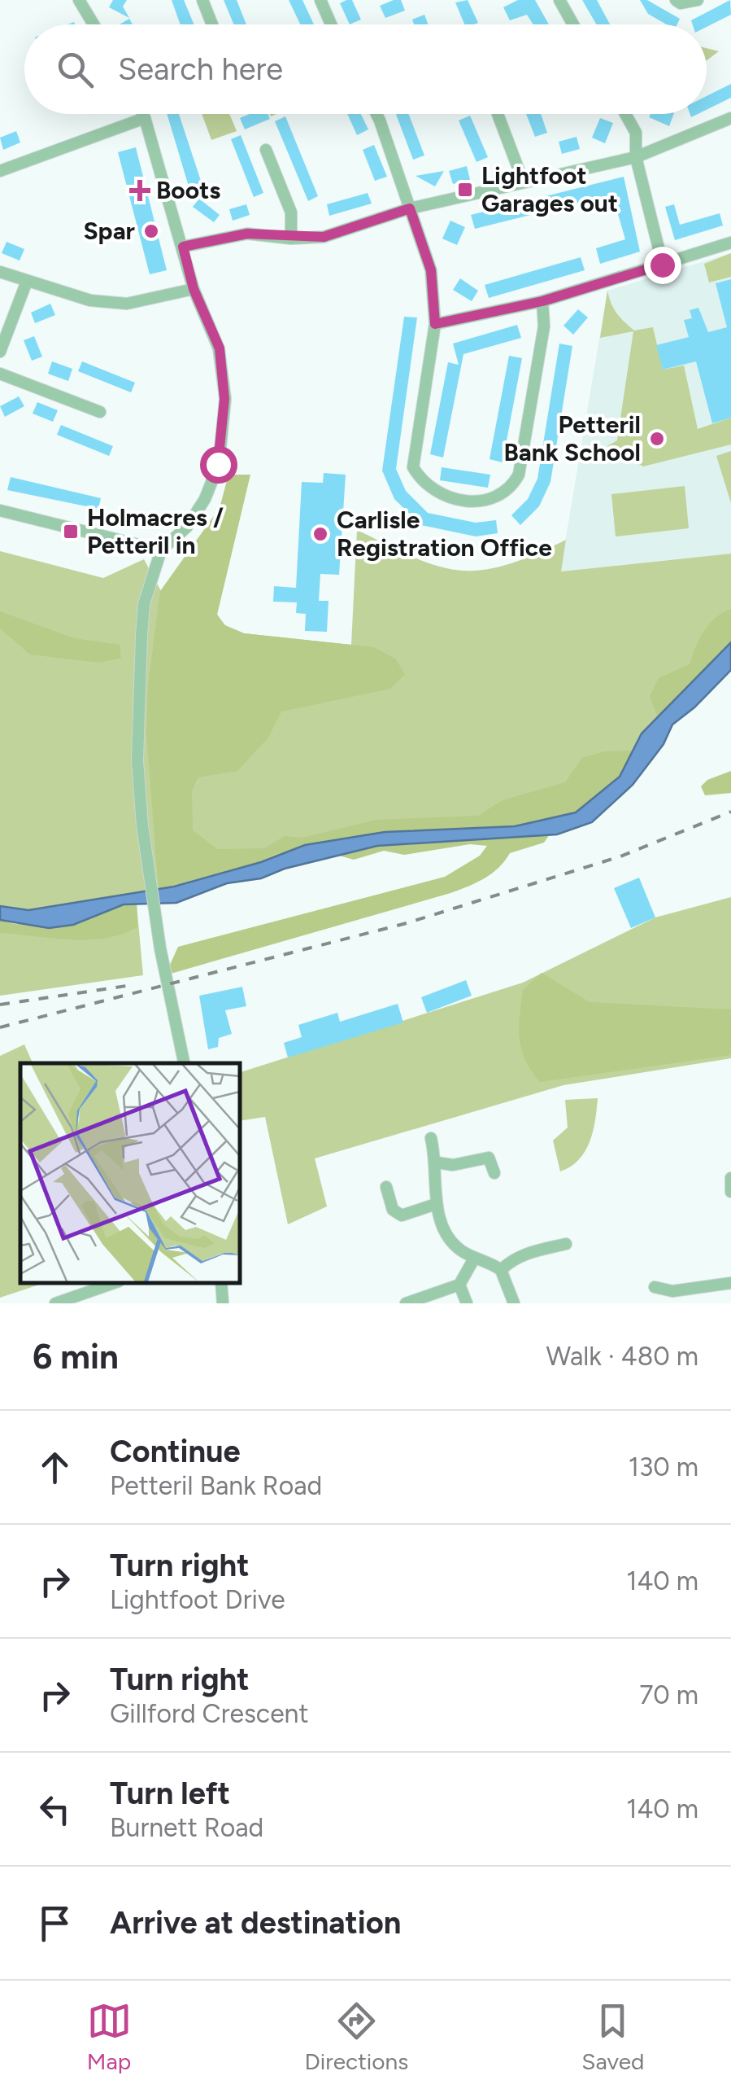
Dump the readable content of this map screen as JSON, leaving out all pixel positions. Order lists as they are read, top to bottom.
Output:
{
  "places": {
    "transit": ["Lightfoot Garages out", "Holmacres / Petteril in"],
    "health": ["Boots"],
    "other": ["Spar", "Petteril Bank School", "Carlisle Registration Office"]
  },
  "page": {
    "search": "Search here",
    "heading": ["6 min", "Walk · 480 m"],
    "list": [
      ["Continue", "Petteril Bank Road", "130 m"],
      ["Turn right", "Lightfoot Drive", "140 m"],
      ["Turn right", "Gillford Crescent", "70 m"],
      ["Turn left", "Burnett Road", "140 m"],
      "Arrive at destination"
    ],
    "nav": ["Map", "Directions", "Saved"]
  }
}
